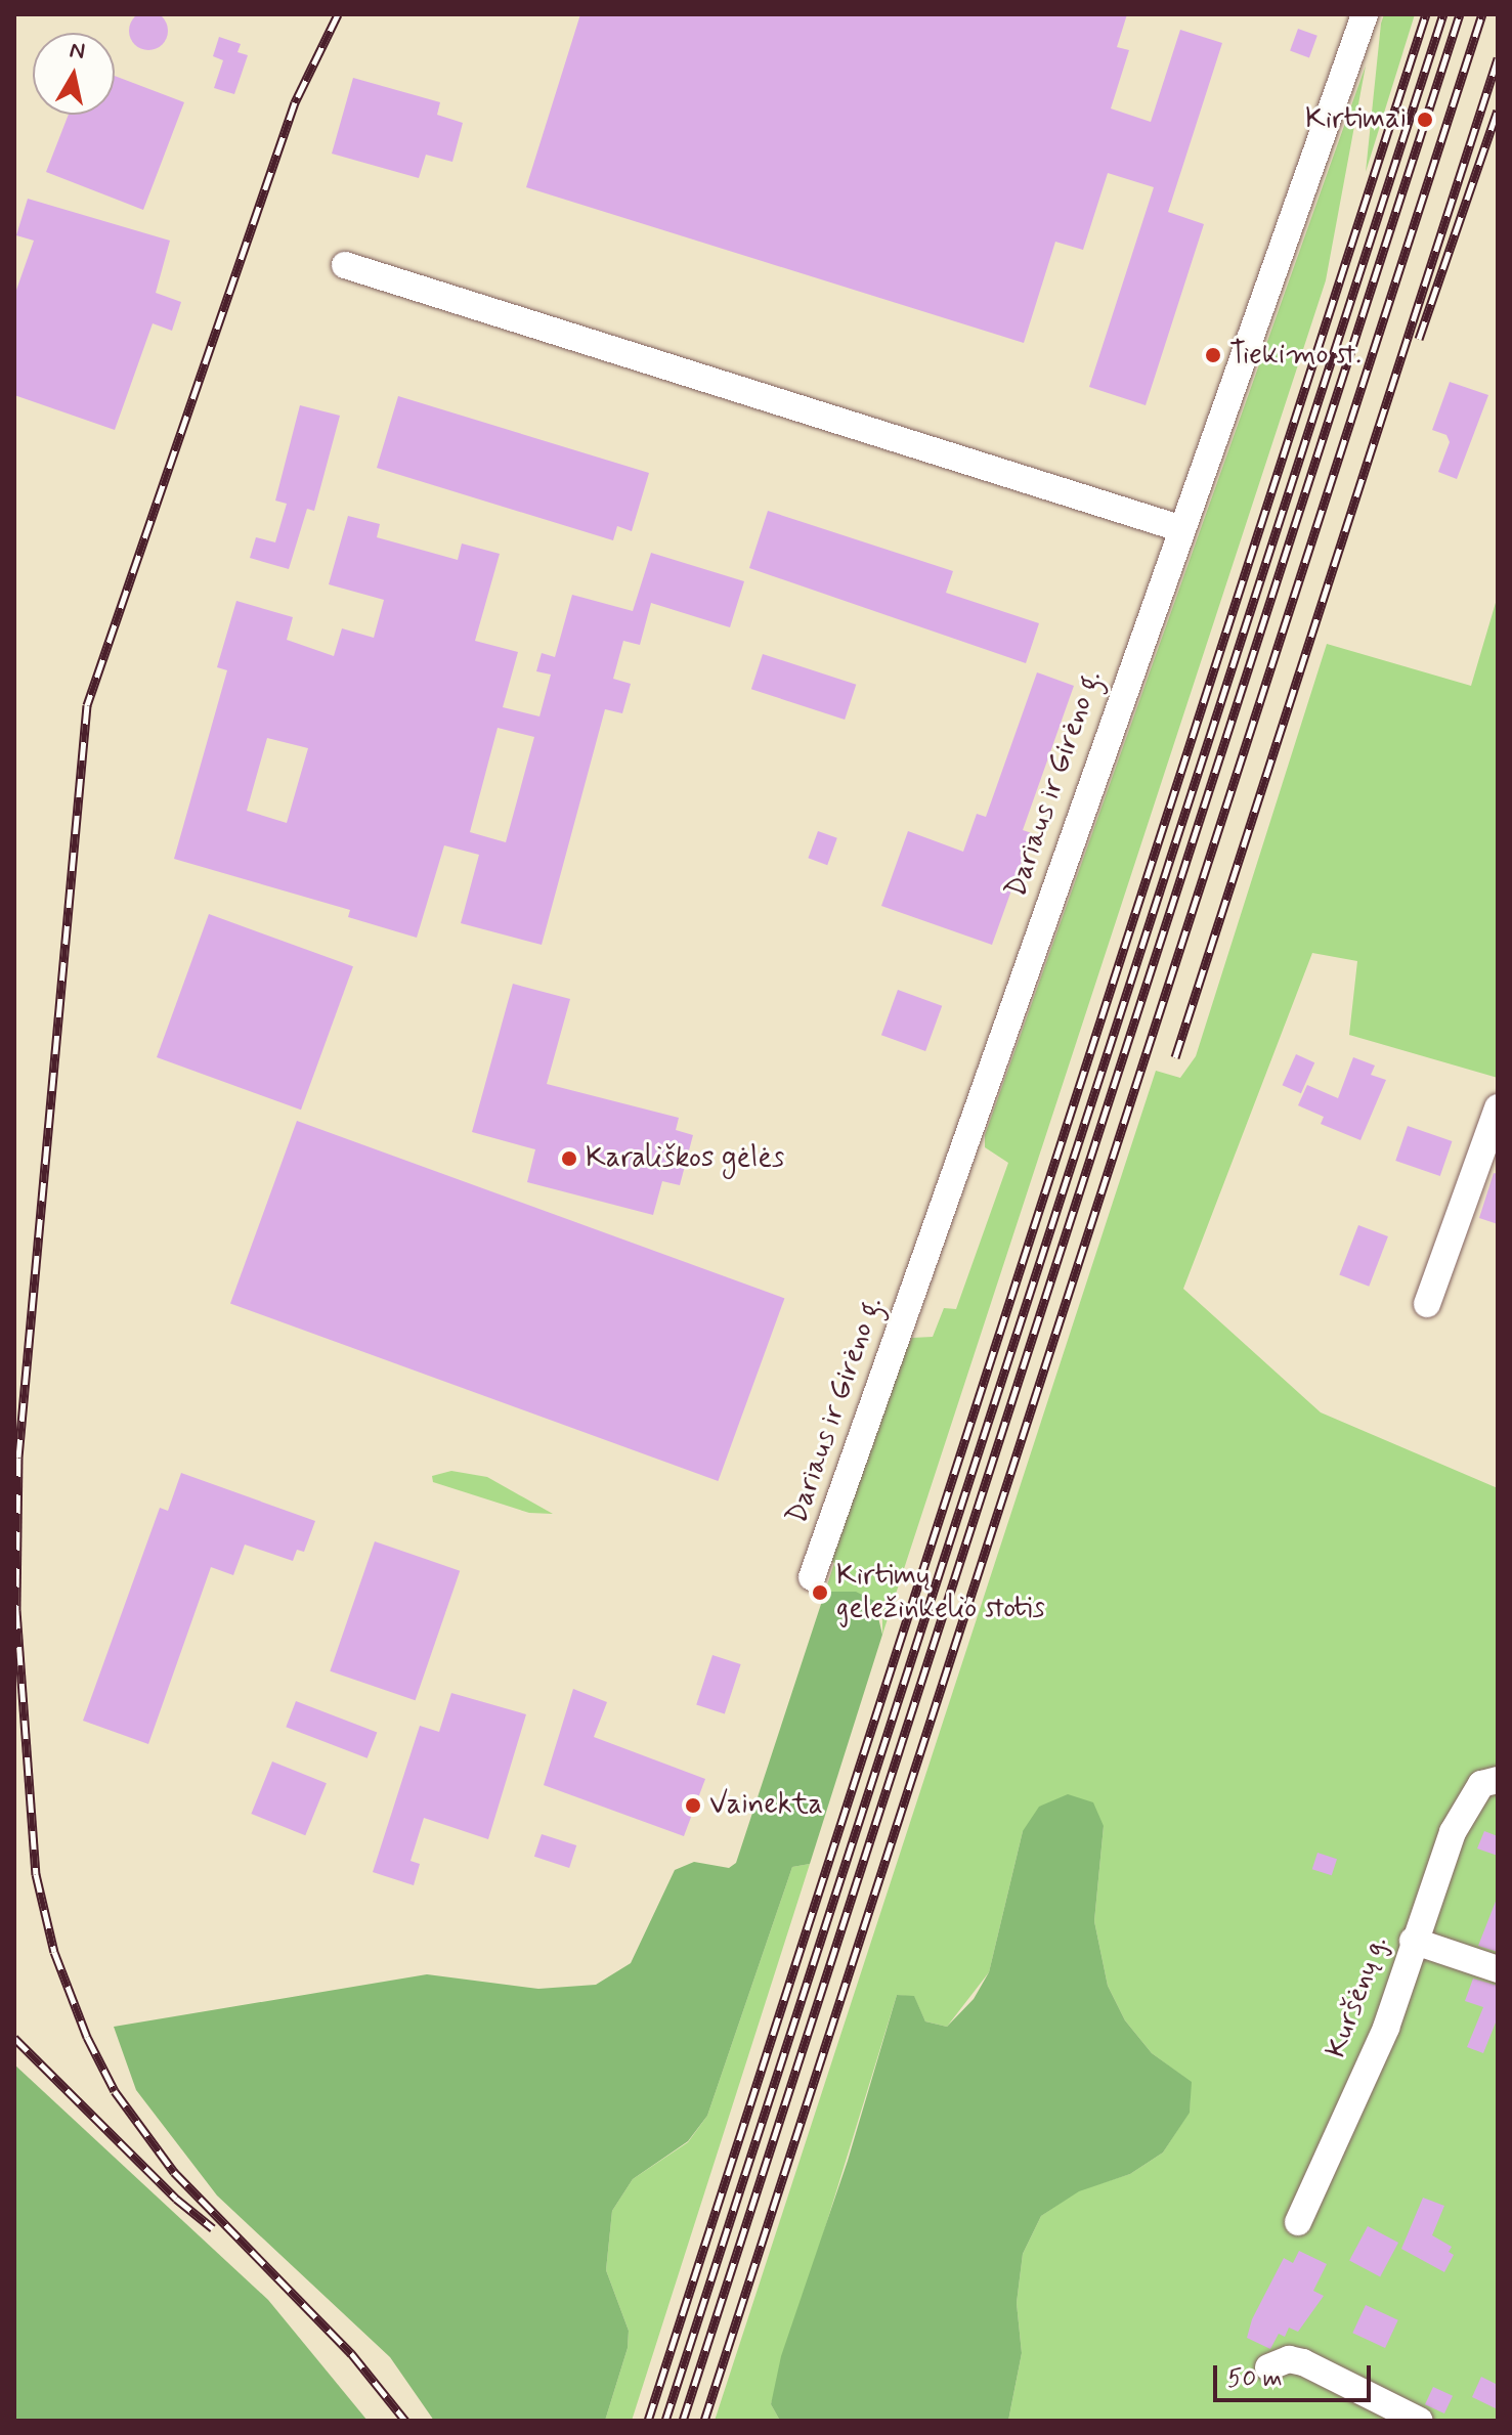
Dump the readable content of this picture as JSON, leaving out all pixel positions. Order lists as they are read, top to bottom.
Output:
{
  "streets": {
    "street": ["Dariaus ir Girėno g.", "Kuršėnų g."]
  },
  "places": [
    "Kirtimai",
    "Tiekimo st.",
    "Karališkos gėlės",
    "Kirtimų geležinkelio stotis",
    "Vainekta"
  ],
  "scale_bar": "50 m",
  "north": "top"
}
